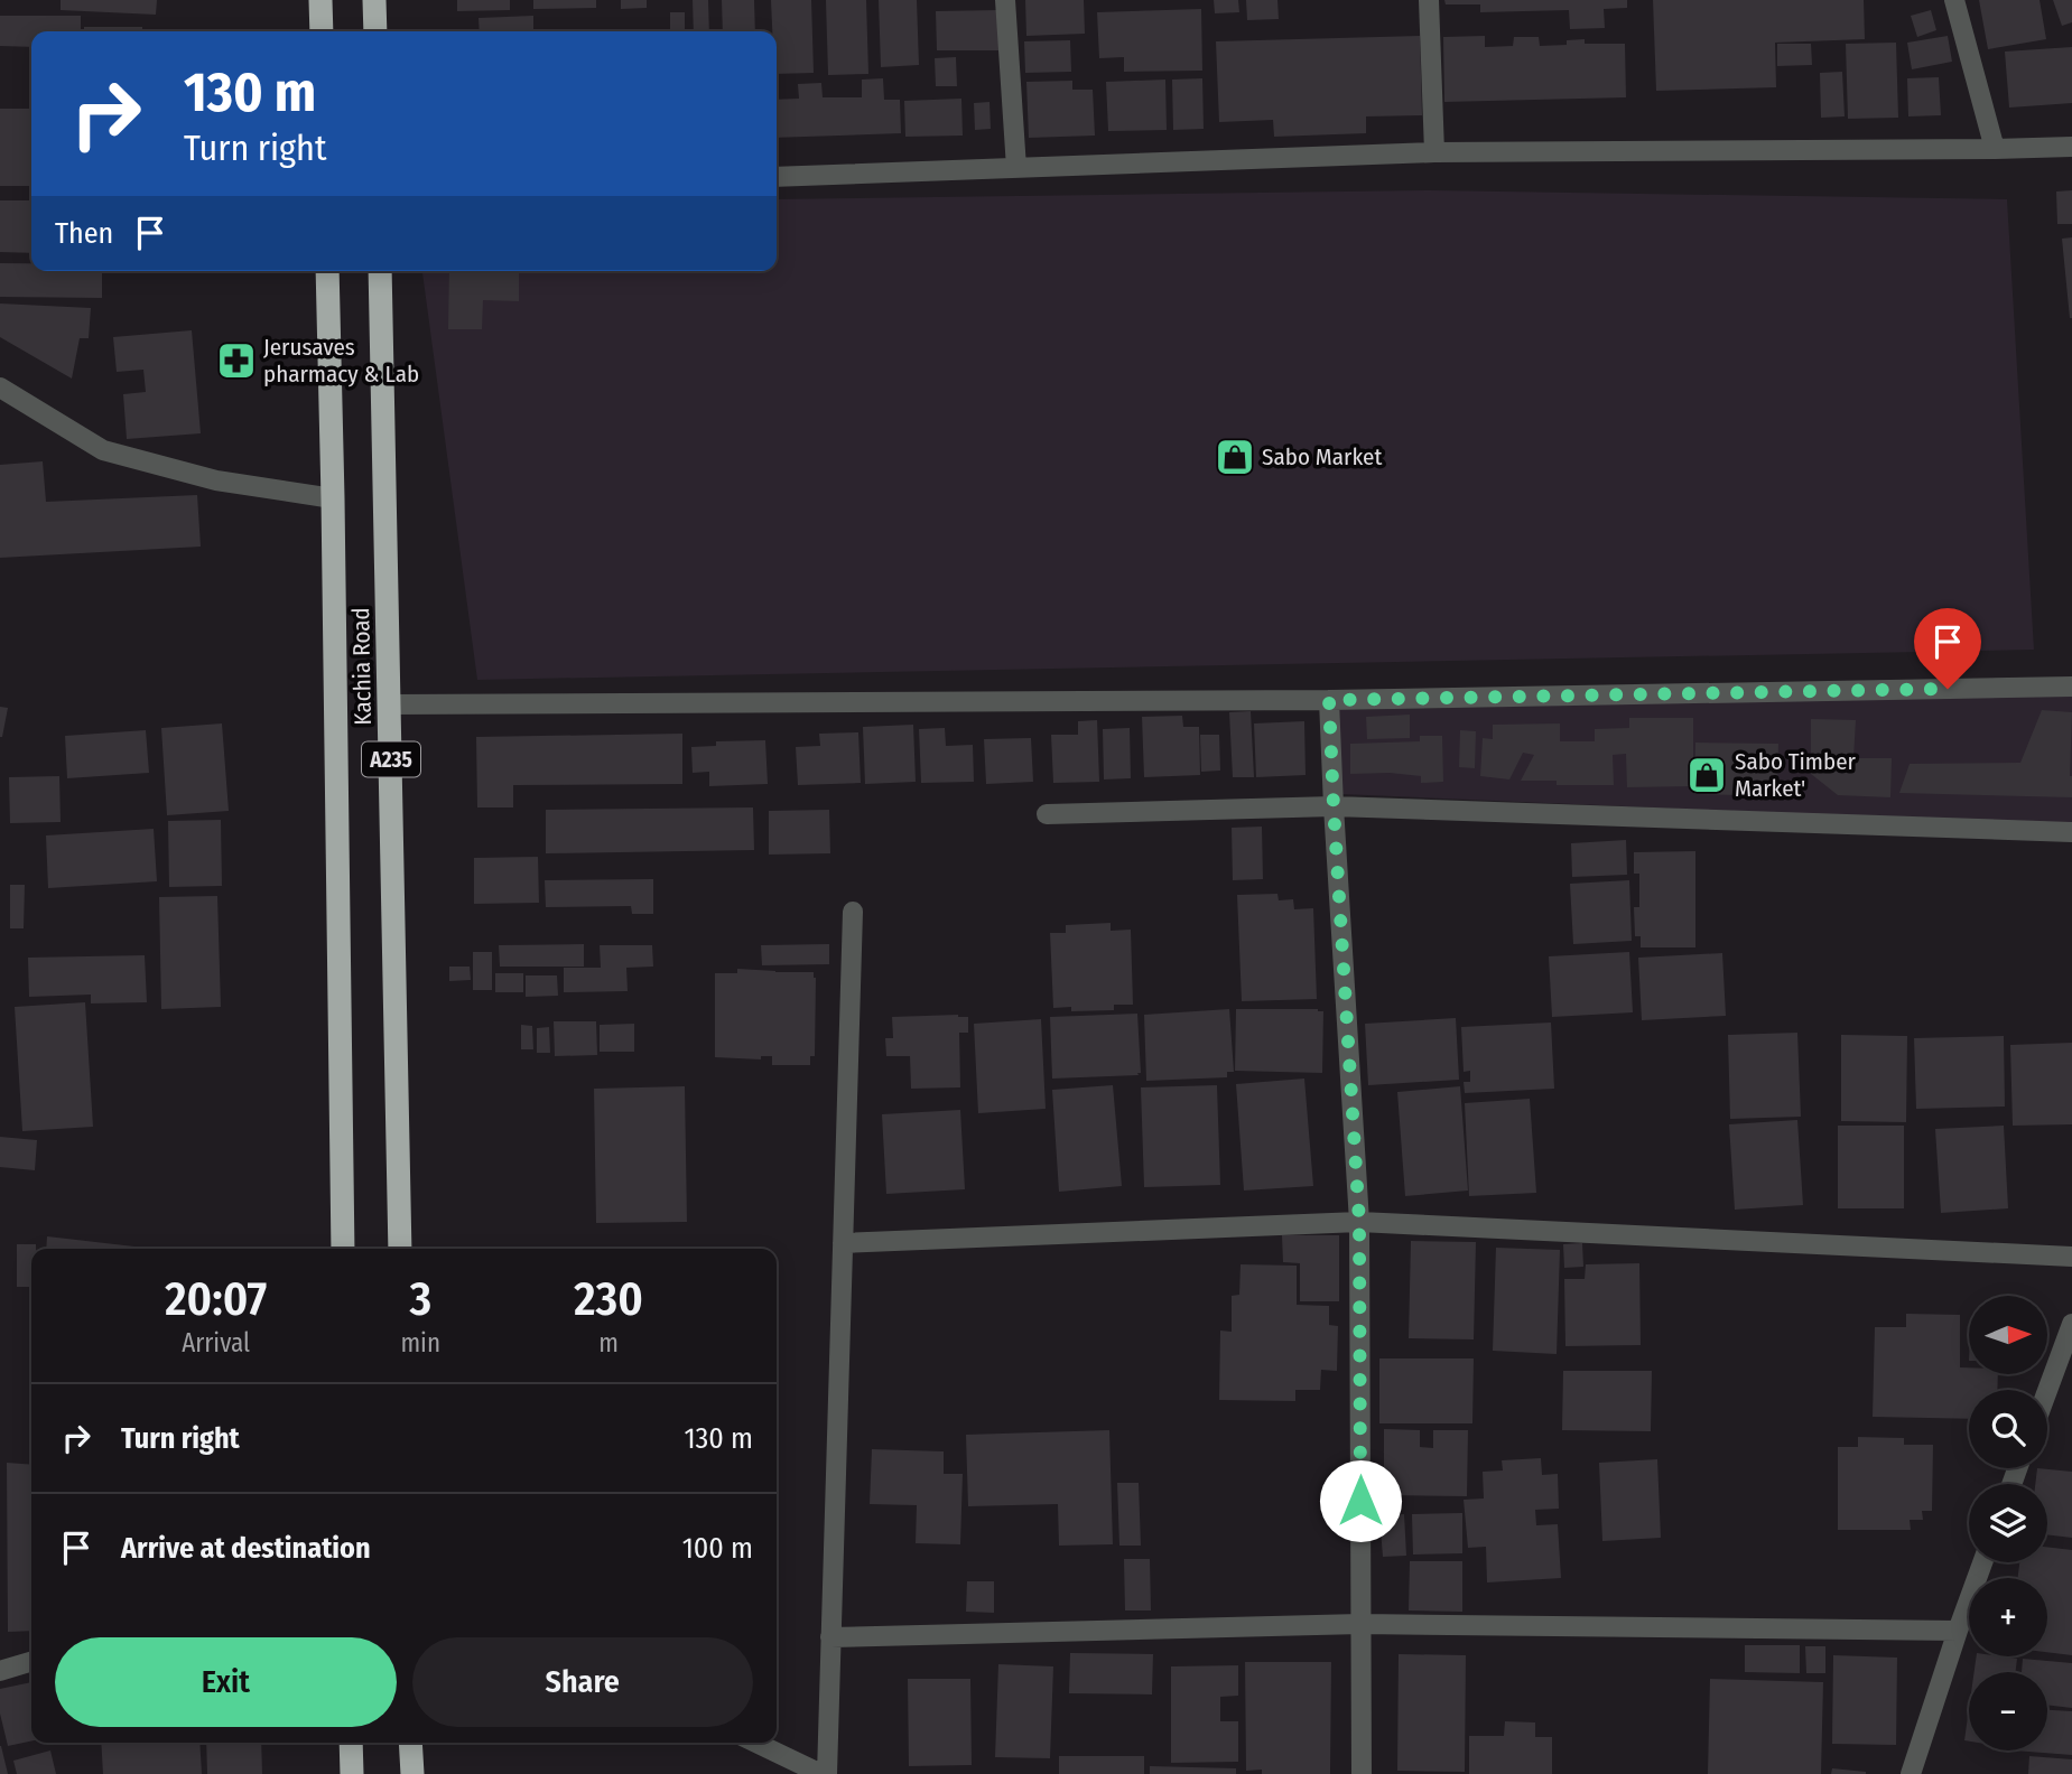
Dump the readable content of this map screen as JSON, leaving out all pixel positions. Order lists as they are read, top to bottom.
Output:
{
  "streets": {
    "highway": ["Kachia Road", "A235"]
  },
  "places": {
    "pharmacy": ["Jerusaves pharmacy & Lab"],
    "shop": ["Sabo Market", "Sabo Timber Market'"]
  },
  "north": "right",
  "page": {
    "turn": ["130 m", "Turn right"],
    "then": "Then",
    "eta": [
      "20:07",
      "Arrival",
      "3",
      "min",
      "230",
      "m"
    ],
    "map_buttons": ["+", "−"],
    "list": [
      {
        "name": "Turn right",
        "value": "130 m"
      },
      {
        "name": "Arrive at destination",
        "value": "100 m"
      }
    ],
    "buttons": ["Exit", "Share"]
  }
}
